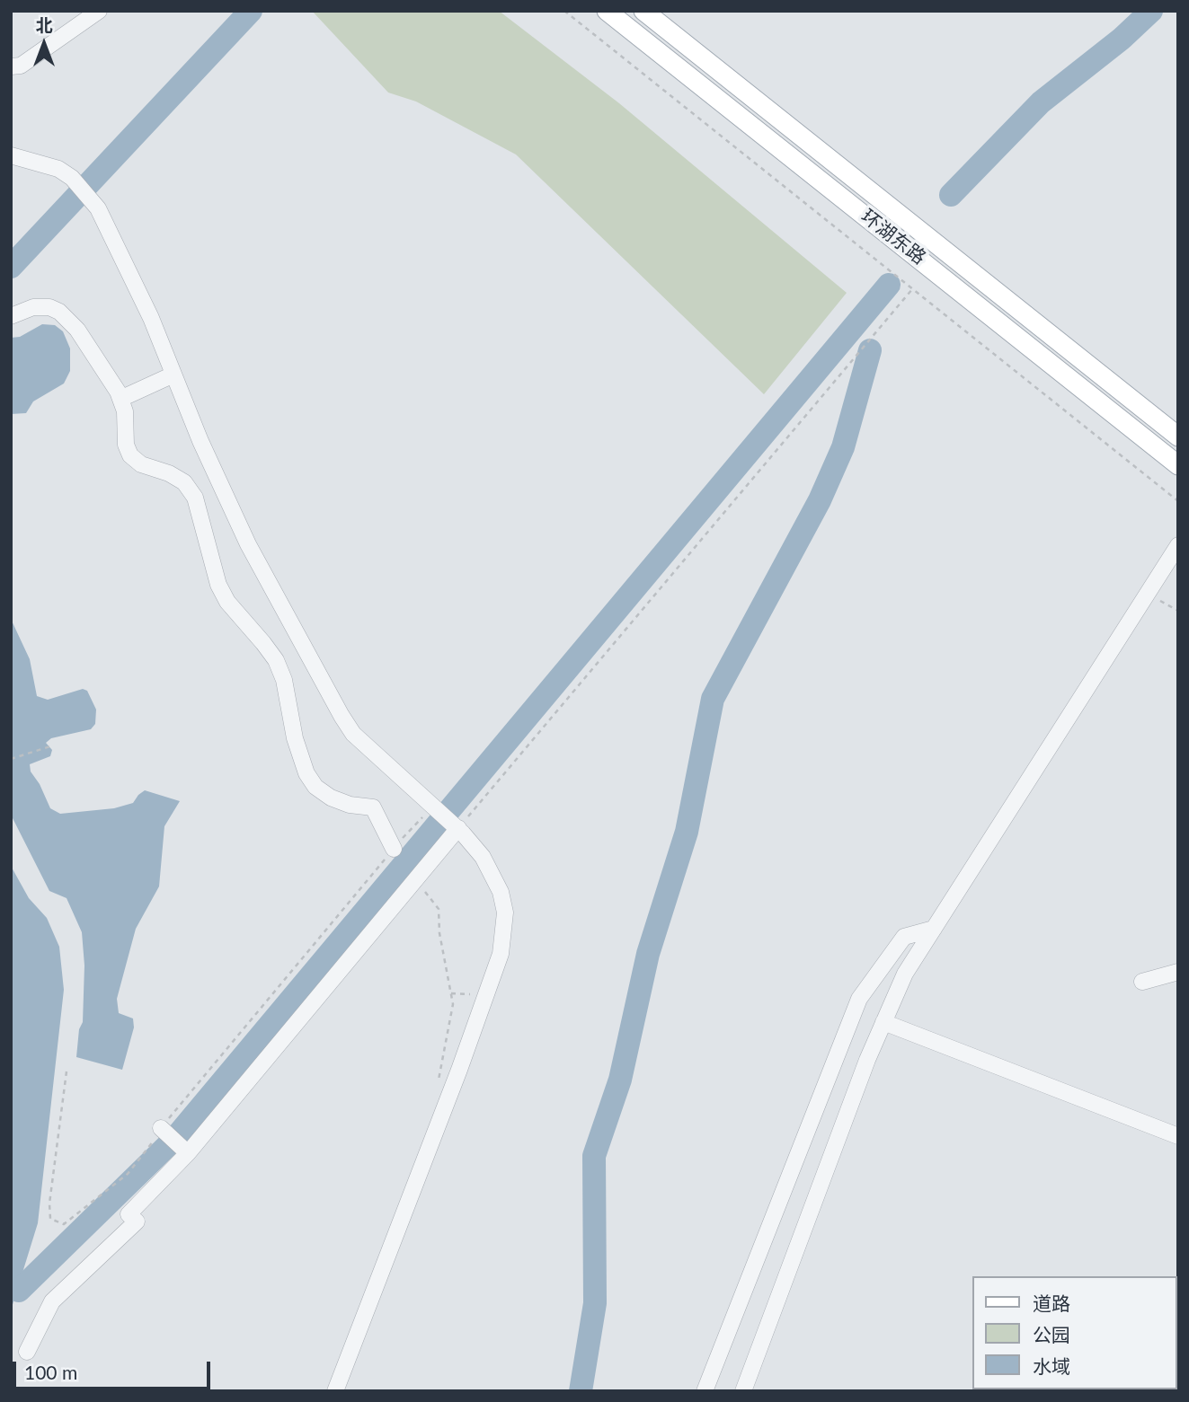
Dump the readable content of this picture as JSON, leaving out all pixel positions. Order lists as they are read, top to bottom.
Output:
{
  "streets": {
    "main road": ["环湖东路"]
  },
  "legend": ["道路", "公园", "水域"],
  "scale_bar": "100 m",
  "north": "top"
}
